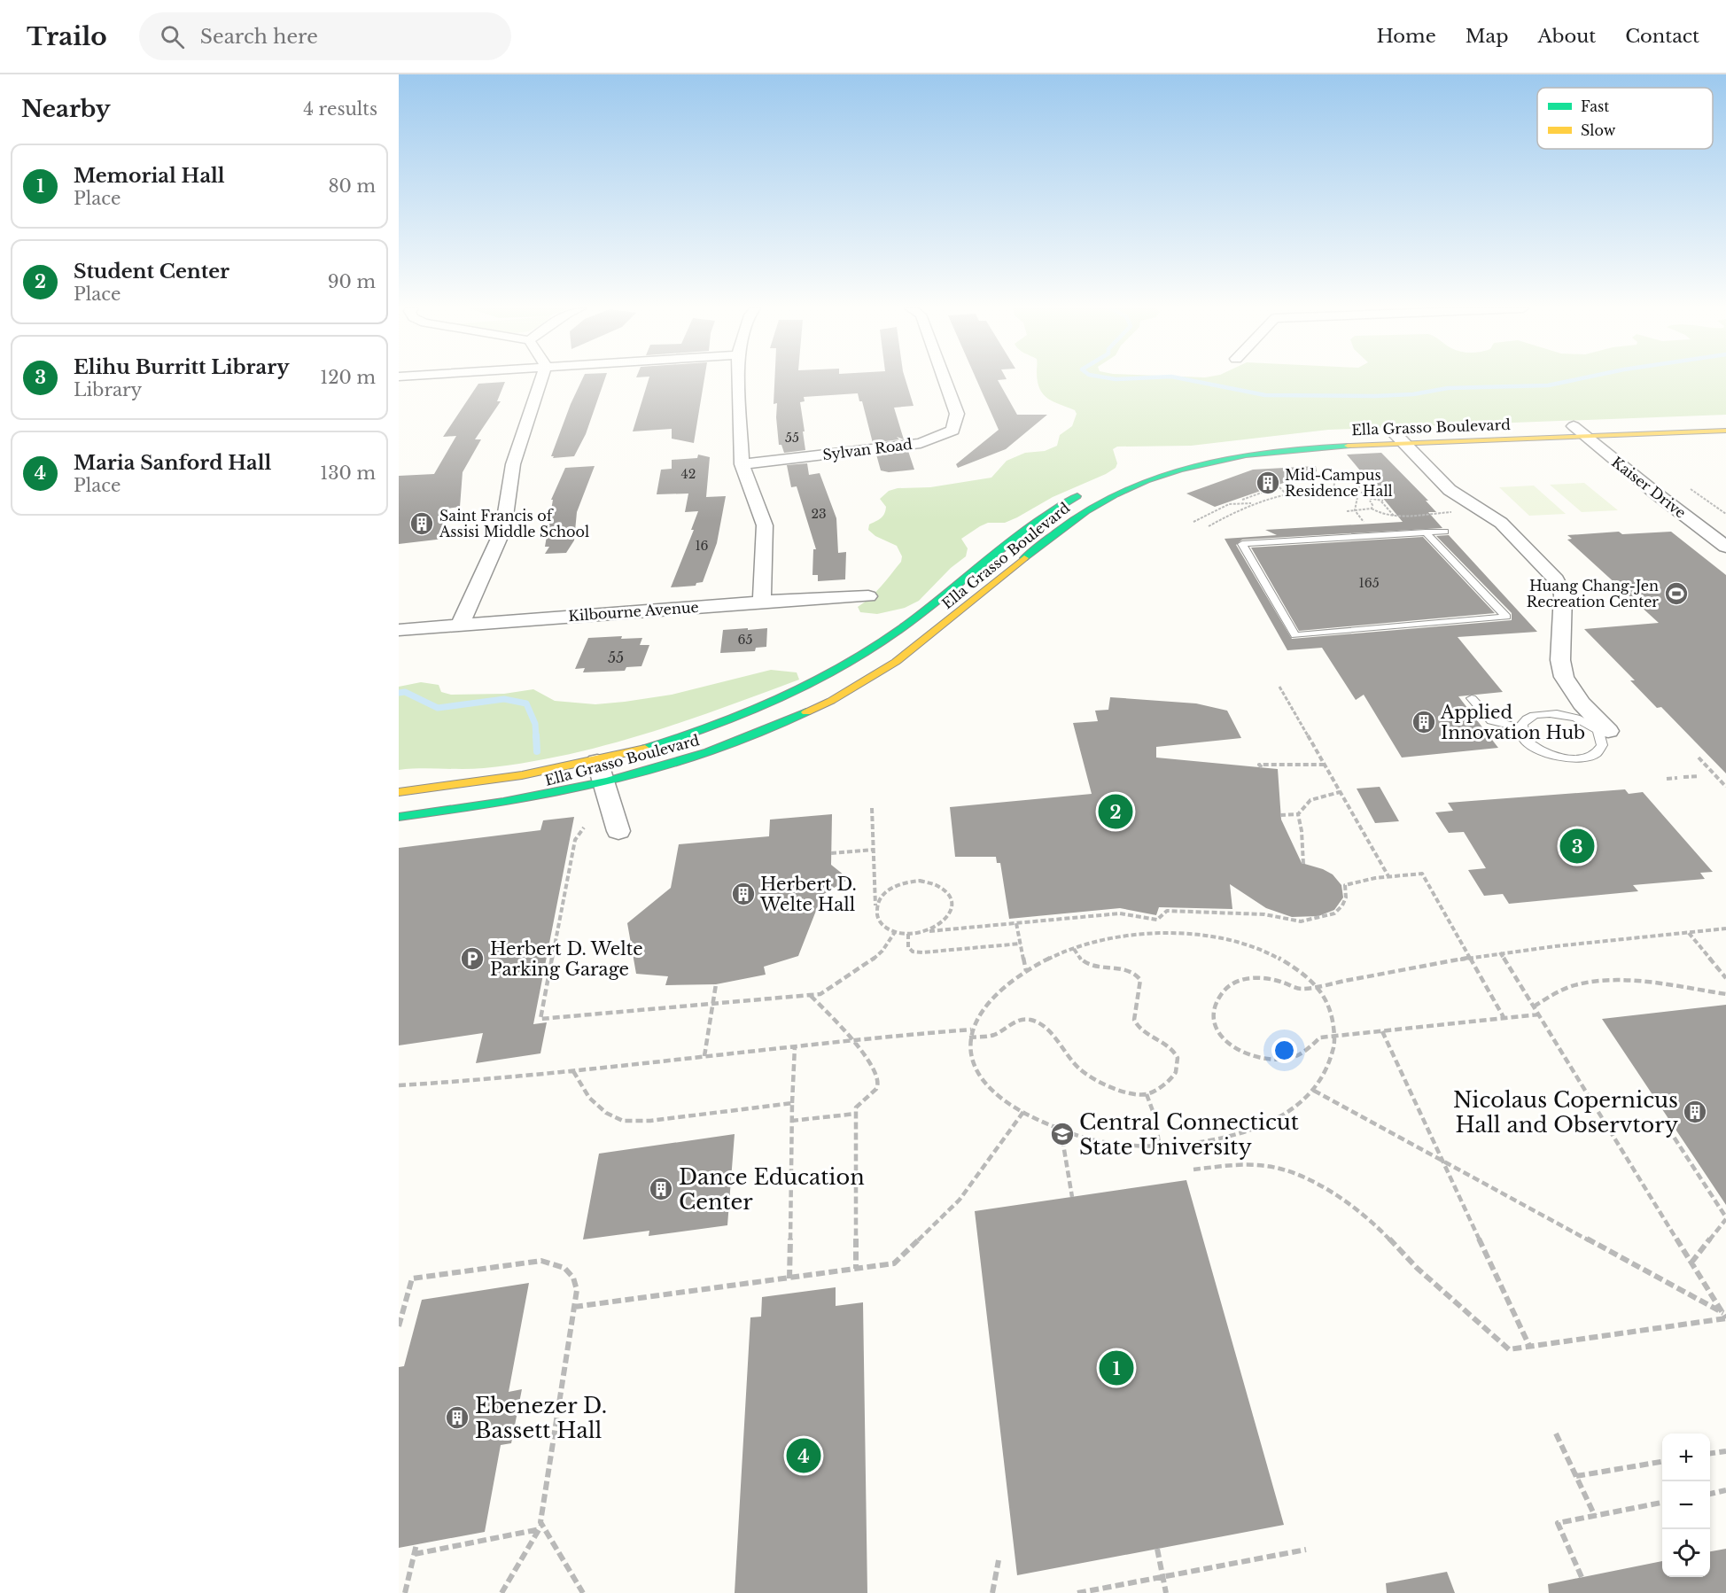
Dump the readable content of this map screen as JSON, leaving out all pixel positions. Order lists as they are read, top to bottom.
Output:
{
  "streets": {
    "main road": ["Ella Grasso Boulevard"],
    "street": ["Sylvan Road", "Kaiser Drive", "Kilbourne Avenue"]
  },
  "crossings": [
    ["Ella Grasso Boulevard", "Kaiser Drive"]
  ],
  "places": {
    "building": [
      "Mid-Campus Residence Hall",
      "Saint Francis of Assisi Middle School",
      "Applied Innovation Hub",
      "Herbert D. Welte Hall",
      "Nicolaus Copernicus Hall and Observtory",
      "Dance Education Center",
      "Ebenezer D. Bassett Hall"
    ],
    "sports": ["Huang Chang-Jen Recreation Center"],
    "parking": ["Herbert D. Welte Parking Garage"],
    "school or university": ["Central Connecticut State University"]
  },
  "house_numbers": [
    "55",
    "42",
    "23",
    "16",
    "165",
    "65",
    "55"
  ],
  "legend": ["Fast", "Slow"],
  "page": {
    "header": "Trailo",
    "search": "Search here",
    "nav": [
      "Home",
      "Map",
      "About",
      "Contact"
    ],
    "heading": ["Nearby", "4 results"],
    "list": [
      {
        "mark": "1",
        "name": "Memorial Hall",
        "note": "Place",
        "value": "80 m"
      },
      {
        "mark": "2",
        "name": "Student Center",
        "note": "Place",
        "value": "90 m"
      },
      {
        "mark": "3",
        "name": "Elihu Burritt Library",
        "note": "Library",
        "value": "120 m"
      },
      {
        "mark": "4",
        "name": "Maria Sanford Hall",
        "note": "Place",
        "value": "130 m"
      }
    ],
    "pins": [
      "2",
      "3",
      "1",
      "4"
    ],
    "map_buttons": ["+", "−"]
  }
}
